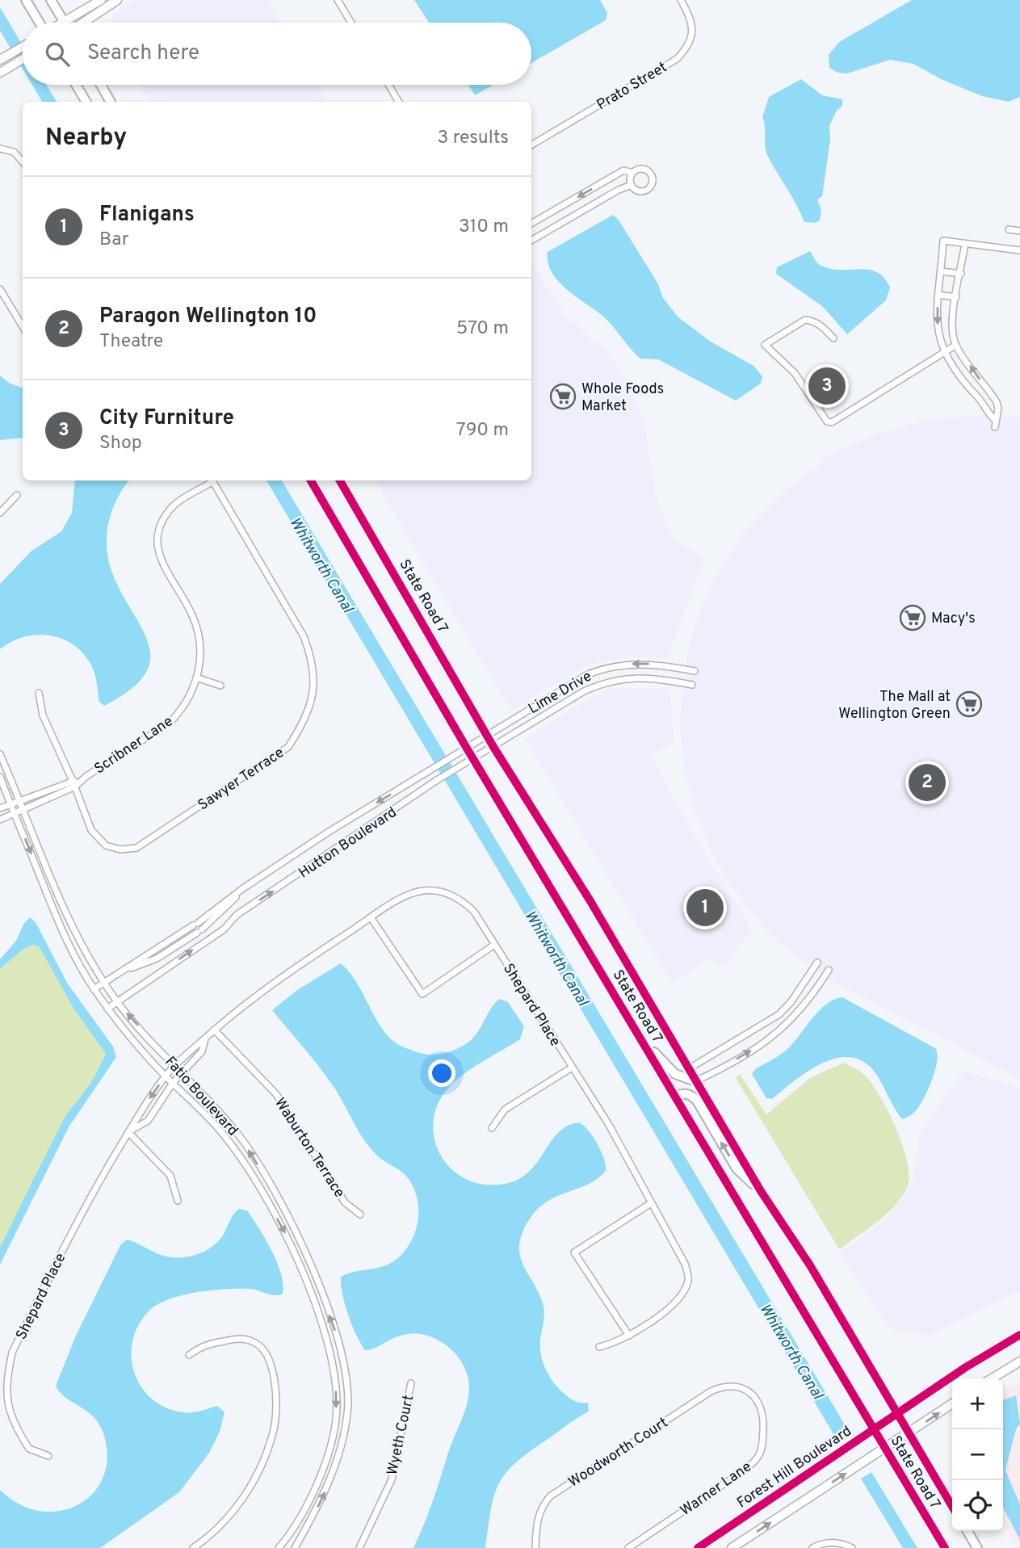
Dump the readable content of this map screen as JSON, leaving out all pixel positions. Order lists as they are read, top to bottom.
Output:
{
  "streets": {
    "main road": ["State Road 7", "Forest Hill Boulevard"],
    "street": [
      "Prato Street",
      "Lime Drive",
      "Scribner Lane",
      "Sawyer Terrace",
      "Hutton Boulevard",
      "Shepard Place",
      "Fatio Boulevard",
      "Waburton Terrace",
      "Wyeth Court",
      "Woodworth Court",
      "Warner Lane"
    ]
  },
  "crossings": [
    ["State Road 7", "Lime Drive"],
    ["State Road 7", "Hutton Boulevard"],
    ["State Road 7", "Forest Hill Boulevard"],
    ["Lime Drive", "Hutton Boulevard"],
    ["Scribner Lane", "Sawyer Terrace"],
    ["Scribner Lane", "Fatio Boulevard"],
    ["Hutton Boulevard", "Fatio Boulevard"],
    ["Shepard Place", "Fatio Boulevard"],
    ["Shepard Place", "Waburton Terrace"],
    ["Woodworth Court", "Warner Lane"]
  ],
  "water": ["Whitworth Canal"],
  "places": {
    "supermarket": ["Whole Foods Market", "Macy's", "The Mall at Wellington Green"]
  },
  "page": {
    "search": "Search here",
    "heading": ["Nearby", "3 results"],
    "list": [
      {
        "mark": "1",
        "name": "Flanigans",
        "note": "Bar",
        "value": "310 m"
      },
      {
        "mark": "2",
        "name": "Paragon Wellington 10",
        "note": "Theatre",
        "value": "570 m"
      },
      {
        "mark": "3",
        "name": "City Furniture",
        "note": "Shop",
        "value": "790 m"
      }
    ],
    "pins": ["3", "2", "1"],
    "map_buttons": ["+", "−"]
  }
}
